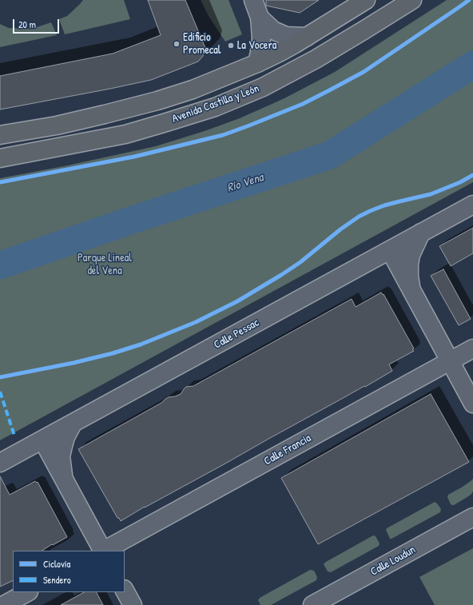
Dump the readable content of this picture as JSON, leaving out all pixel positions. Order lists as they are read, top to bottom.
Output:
{
  "streets": {
    "main road": ["Avenida Castilla y León"],
    "street": ["Calle Pessac", "Calle Francia", "Calle Loudun"]
  },
  "water": ["Río Vena"],
  "parks": ["Parque Lineal del Vena"],
  "places": ["Edificio Promecal", "La Vocera"],
  "legend": ["Ciclovía", "Sendero"],
  "scale_bar": "20 m"
}
